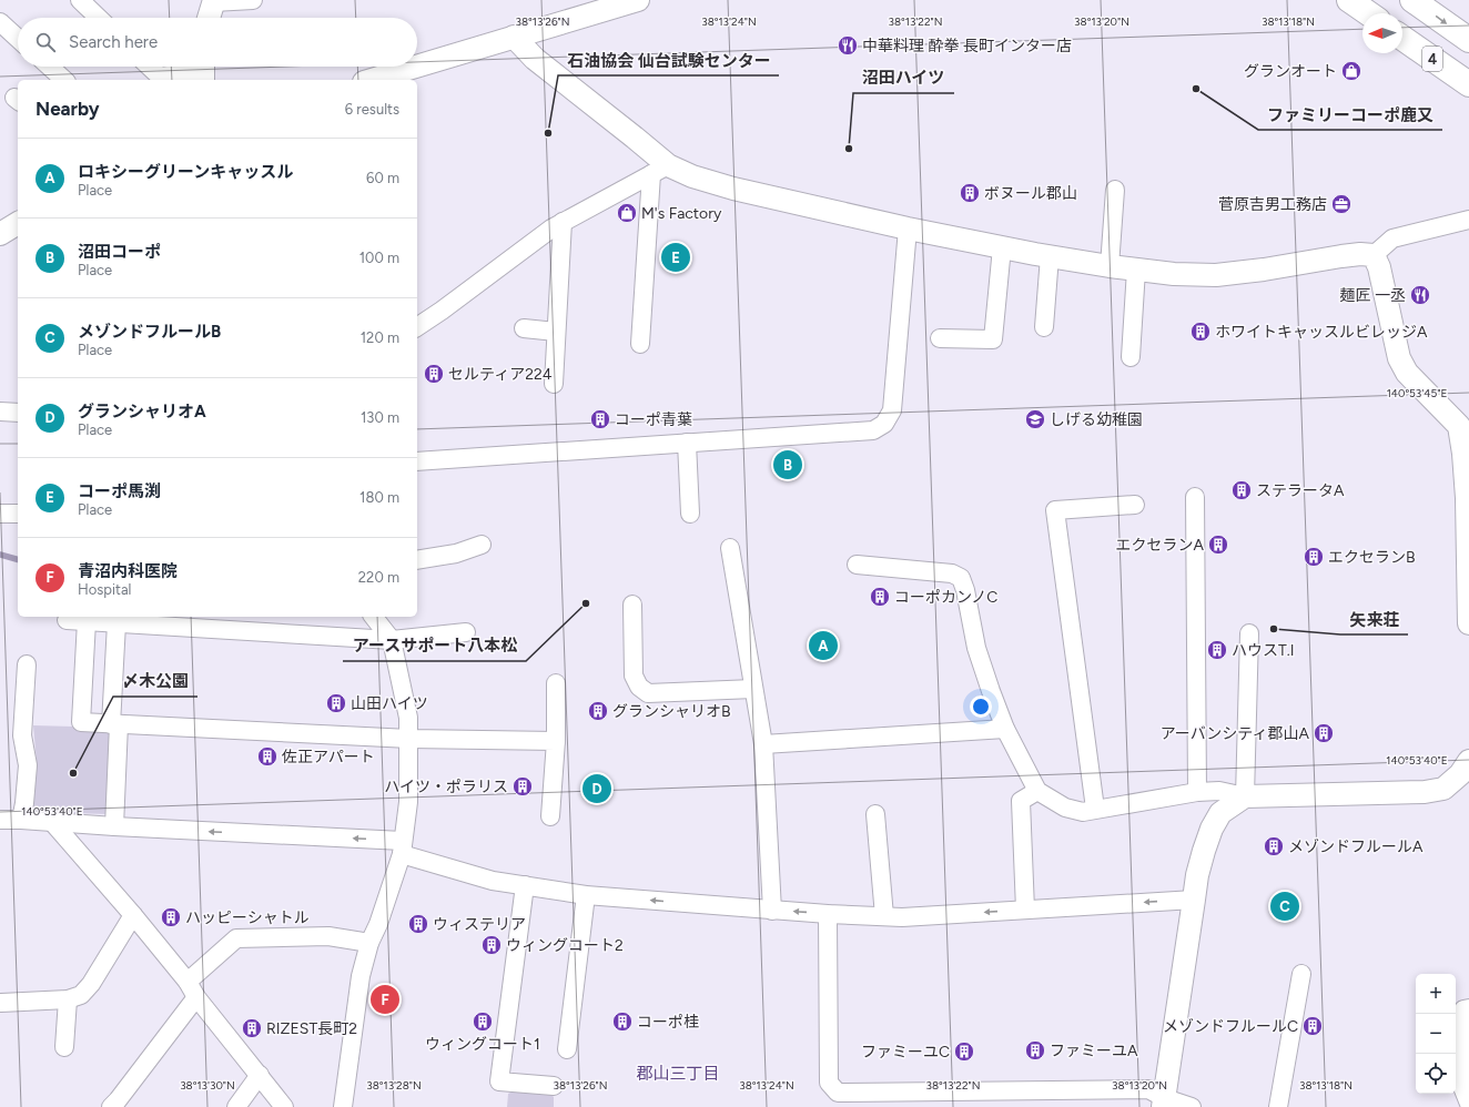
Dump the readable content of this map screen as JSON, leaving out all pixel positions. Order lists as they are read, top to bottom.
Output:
{
  "streets": {
    "highway": ["4"]
  },
  "districts": ["郡山三丁目"],
  "places": {
    "restaurant": ["中華料理 酔拳 長町インター店", "麺匠 一丞"],
    "shop": ["グランオート", "M's Factory"],
    "other": [
      "ファミリーコーポ鹿又",
      "石油協会 仙台試験センター",
      "沼田ハイツ",
      "アースサポート八本松",
      "矢来荘",
      "〆木公園"
    ],
    "building": [
      "ボヌール郡山",
      "ホワイトキャッスルビレッジA",
      "セルティア224",
      "コーポ青葉",
      "ステラータA",
      "エクセランA",
      "エクセランB",
      "コーポカンノC",
      "ハウスT.I",
      "山田ハイツ",
      "グランシャリオB",
      "アーバンシティ郡山A",
      "佐正アパート",
      "ハイツ・ポラリス",
      "メゾンドフルールA",
      "ハッピーシャトル",
      "ウィステリア",
      "ウィングコート2",
      "ウィングコート1",
      "コーポ桂",
      "メゾンドフルールC",
      "RIZEST長町2",
      "ファミーユA",
      "ファミーユC"
    ],
    "office": ["菅原吉男工務店"],
    "school or university": ["しげる幼稚園"]
  },
  "north": "left",
  "page": {
    "search": "Search here",
    "heading": ["Nearby", "6 results"],
    "list": [
      {
        "mark": "A",
        "name": "ロキシーグリーンキャッスル",
        "note": "Place",
        "value": "60 m"
      },
      {
        "mark": "B",
        "name": "沼田コーポ",
        "note": "Place",
        "value": "100 m"
      },
      {
        "mark": "C",
        "name": "メゾンドフルールB",
        "note": "Place",
        "value": "120 m"
      },
      {
        "mark": "D",
        "name": "グランシャリオA",
        "note": "Place",
        "value": "130 m"
      },
      {
        "mark": "E",
        "name": "コーポ馬渕",
        "note": "Place",
        "value": "180 m"
      },
      {
        "mark": "F",
        "name": "青沼内科医院",
        "note": "Hospital",
        "value": "220 m"
      }
    ],
    "pins": [
      "E",
      "B",
      "A",
      "D",
      "C",
      "F"
    ],
    "map_buttons": ["+", "−"]
  },
  "coordinates": [
    "38°13'26\"N",
    "38°13'24\"N",
    "38°13'22\"N",
    "38°13'20\"N",
    "38°13'18\"N",
    "140°53'45\"E",
    "140°53'40\"E",
    "38°13'30\"N",
    "38°13'28\"N"
  ]
}
